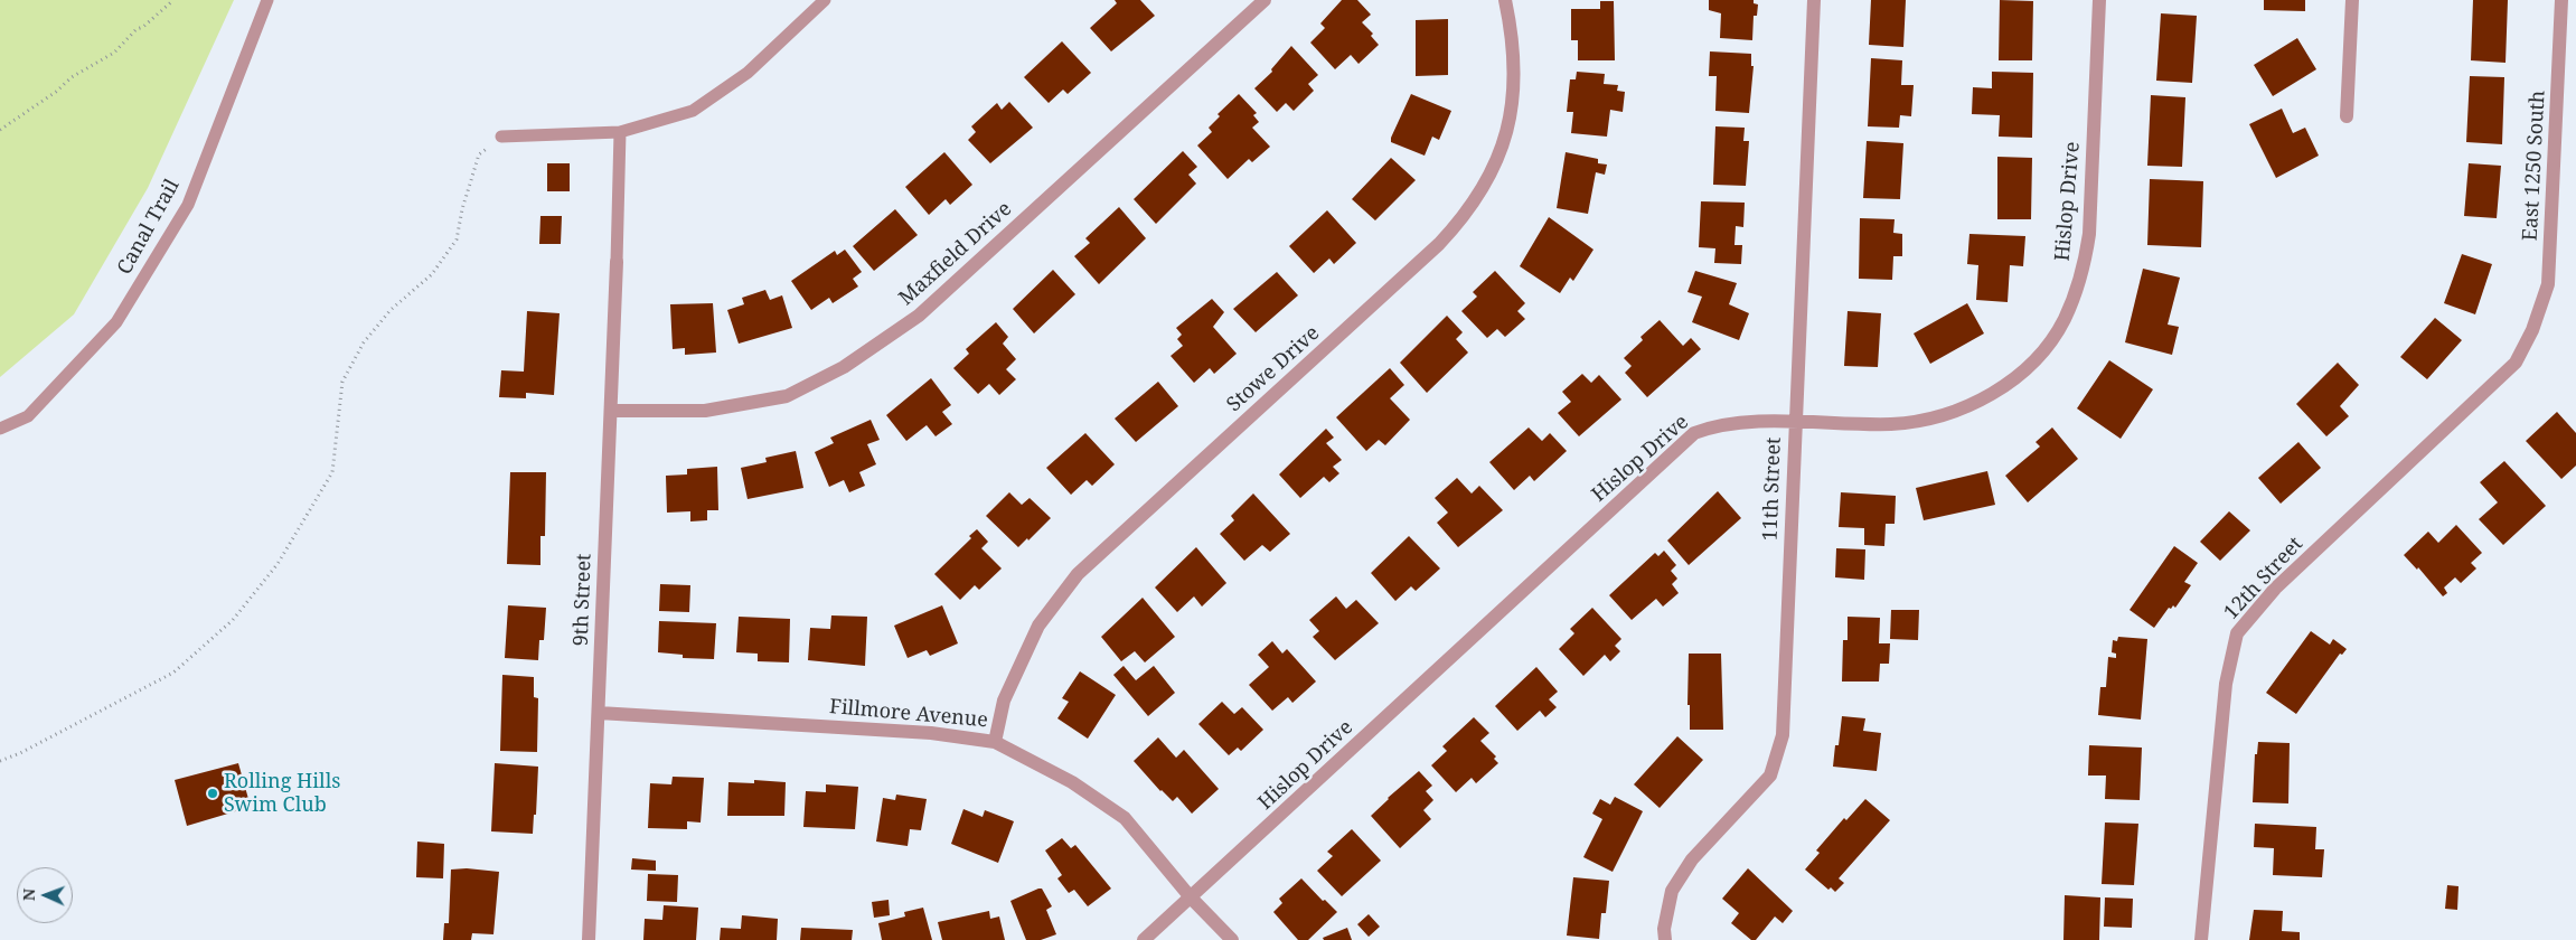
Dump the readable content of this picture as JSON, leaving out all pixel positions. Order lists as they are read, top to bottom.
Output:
{
  "streets": {
    "street": [
      "East 1250 South",
      "Hislop Drive",
      "Maxfield Drive",
      "Stowe Drive",
      "11th Street",
      "12th Street",
      "9th Street",
      "Fillmore Avenue"
    ],
    "lane": ["Canal Trail"]
  },
  "crossings": [
    ["East 1250 South", "12th Street"],
    ["Hislop Drive", "11th Street"],
    ["Hislop Drive", "Fillmore Avenue"],
    ["Maxfield Drive", "9th Street"],
    ["Stowe Drive", "Fillmore Avenue"],
    ["9th Street", "Fillmore Avenue"]
  ],
  "places": ["Rolling Hills Swim Club"],
  "north": "left"
}
